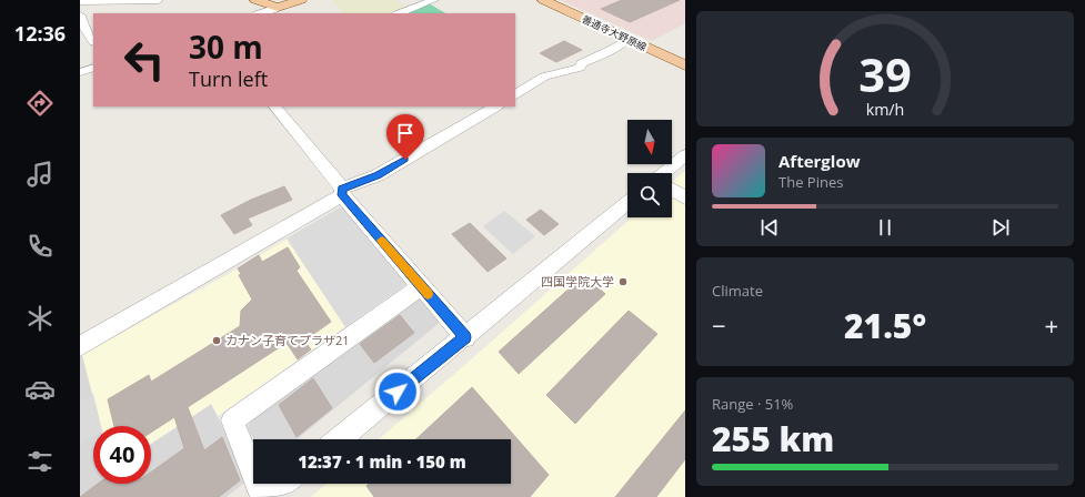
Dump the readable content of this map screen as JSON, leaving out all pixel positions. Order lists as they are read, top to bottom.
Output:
{
  "streets": {
    "main road": ["善通寺大野原線"]
  },
  "places": ["四国学院大学", "カナン子育てプラザ21"],
  "north": "bottom",
  "page": {
    "tabs": "12:36",
    "turn": ["30 m", "Turn left"],
    "song": ["Afterglow", "The Pines"],
    "tile": [
      "Climate",
      ["Range · 51%", "255 km"]
    ],
    "heat": ["−", "21.5°", "+"],
    "limit": "40",
    "trip": "12:37 · 1 min · 150 m",
    "gauge": ["39", "km/h"]
  }
}
